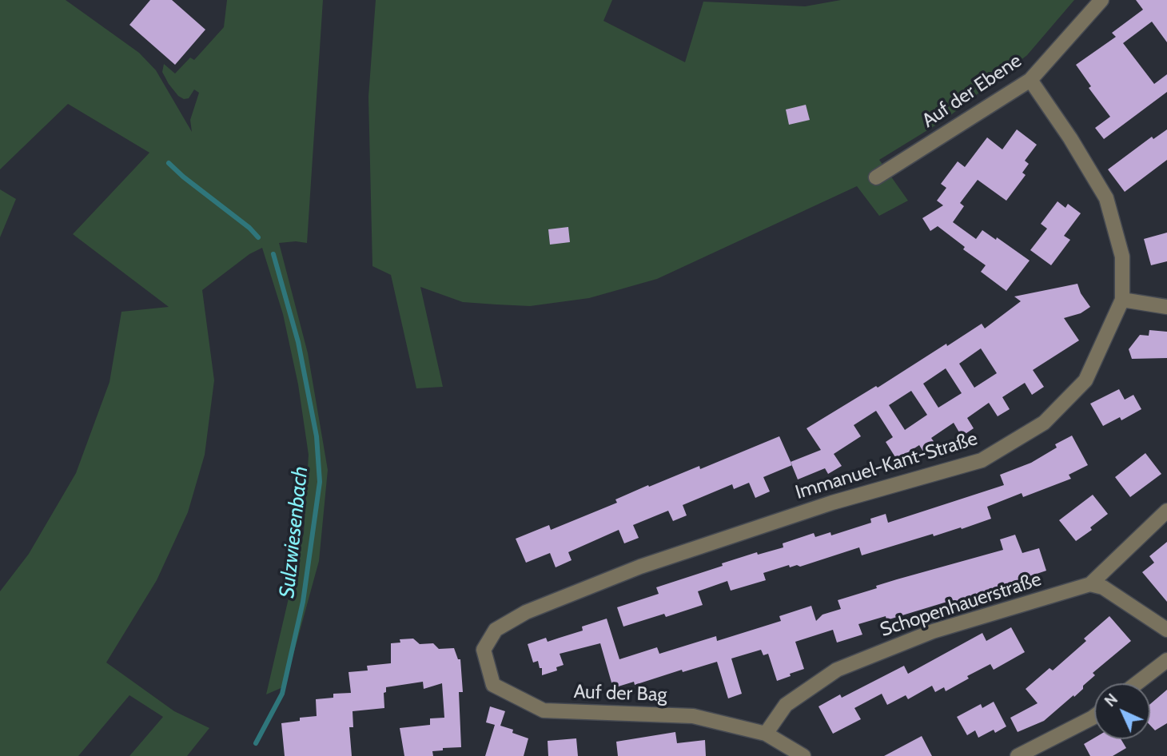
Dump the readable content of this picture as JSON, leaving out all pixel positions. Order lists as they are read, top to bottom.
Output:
{
  "streets": {
    "street": [
      "Auf der Ebene",
      "Immanuel-Kant-Straße",
      "Schopenhauerstraße",
      "Auf der Bag"
    ]
  },
  "crossings": [
    ["Auf der Ebene", "Immanuel-Kant-Straße"],
    ["Immanuel-Kant-Straße", "Auf der Bag"],
    ["Schopenhauerstraße", "Auf der Bag"]
  ],
  "water": ["Sulzwiesenbach"],
  "north": "top left"
}
